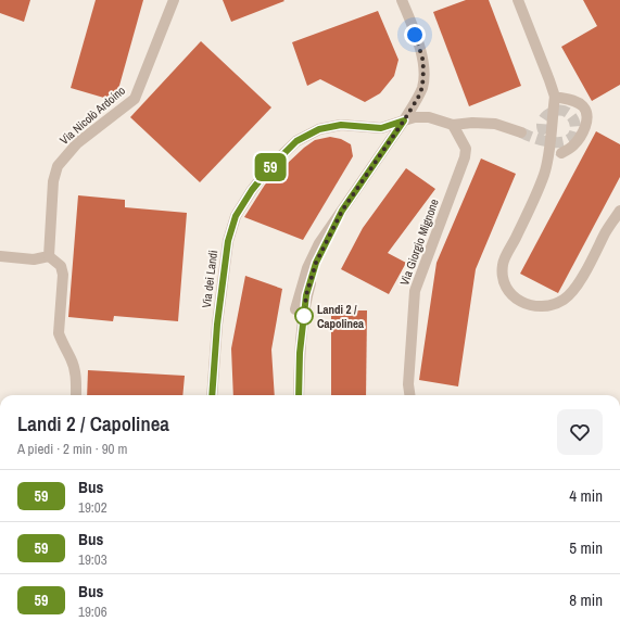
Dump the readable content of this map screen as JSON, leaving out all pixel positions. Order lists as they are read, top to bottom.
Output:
{
  "streets": {
    "street": ["Via Nicolò Ardoino", "Via Giorgio Mignone", "Via dei Landi"]
  },
  "crossings": [
    ["Via Giorgio Mignone", "Via dei Landi"]
  ],
  "places": ["Landi 2 / Capolinea"],
  "lines": ["bus line 59"],
  "page": {
    "on_map": "59",
    "heading": ["Landi 2 / Capolinea", "A piedi · 2 min · 90 m"],
    "list": [
      {
        "mark": "59",
        "name": "Bus",
        "note": "19:02",
        "value": "4 min"
      },
      {
        "mark": "59",
        "name": "Bus",
        "note": "19:03",
        "value": "5 min"
      },
      {
        "mark": "59",
        "name": "Bus",
        "note": "19:06",
        "value": "8 min"
      }
    ]
  }
}
